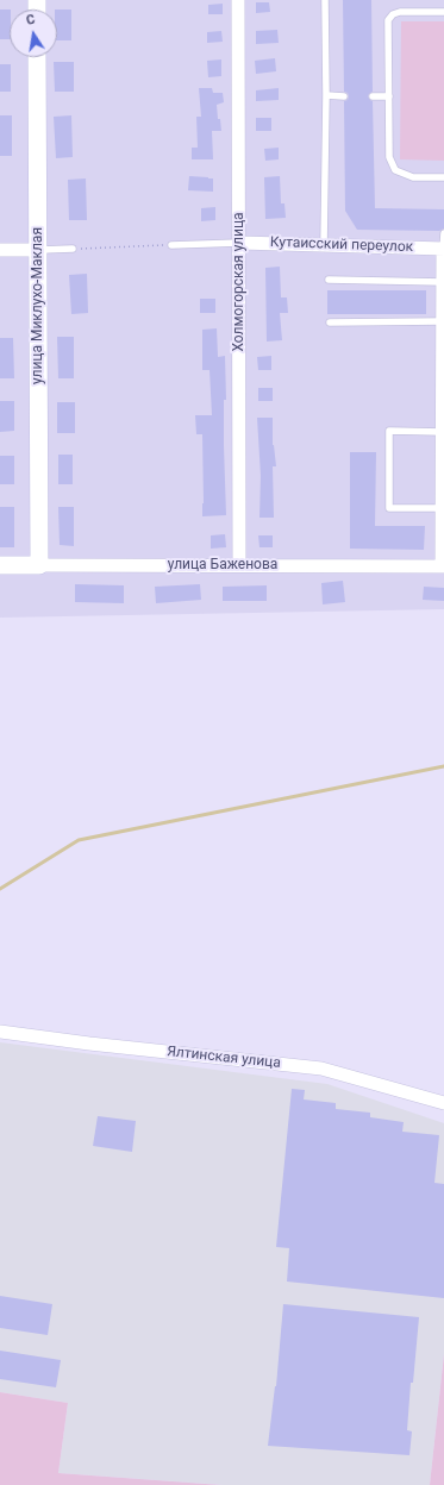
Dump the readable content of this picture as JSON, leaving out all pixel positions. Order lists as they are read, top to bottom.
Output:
{
  "streets": {
    "street": [
      "Кутаисский переулок",
      "Холмогорская улица",
      "улица Миклухо-Маклая",
      "улица Баженова",
      "Ялтинская улица"
    ]
  },
  "crossings": [
    ["Кутаисский переулок", "Холмогорская улица"],
    ["Холмогорская улица", "улица Баженова"],
    ["улица Миклухо-Маклая", "улица Баженова"]
  ],
  "north": "top"
}
